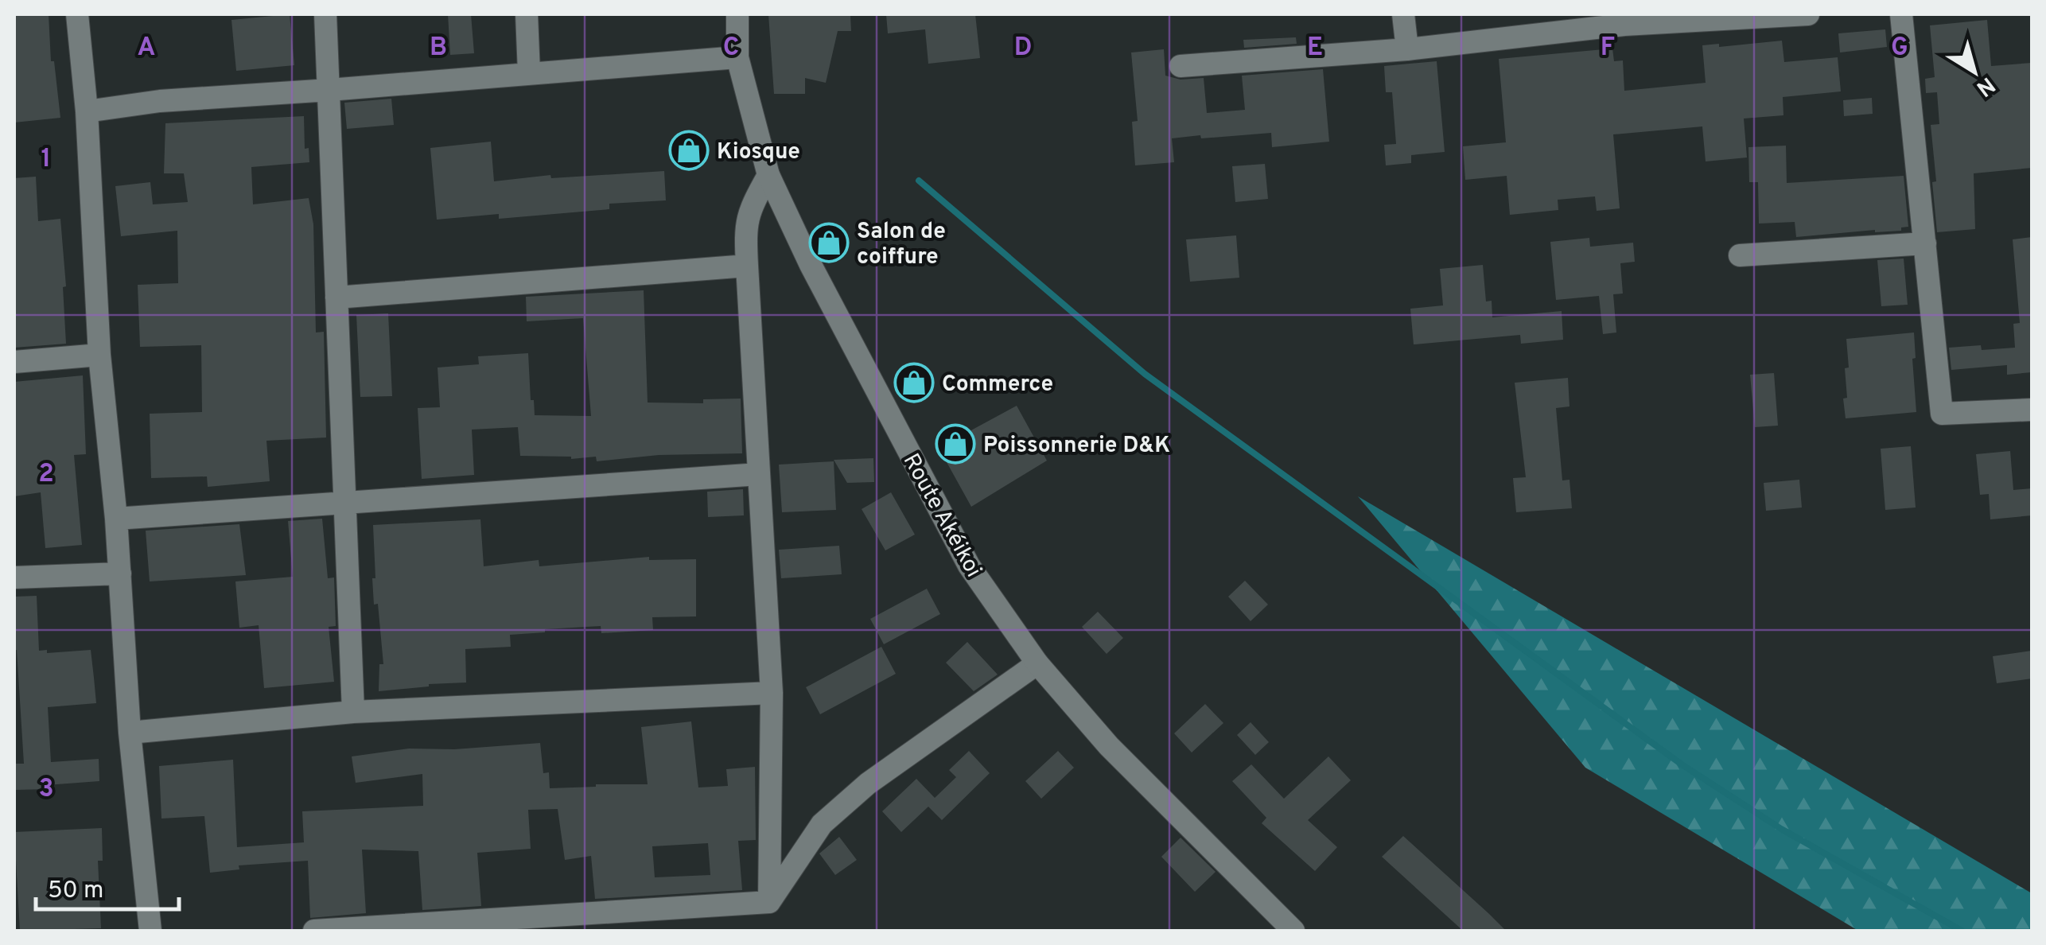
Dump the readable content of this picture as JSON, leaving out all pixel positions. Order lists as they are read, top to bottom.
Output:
{
  "streets": {
    "street": ["Route Akéikoi"]
  },
  "places": {
    "shop": [
      "Kiosque",
      "Salon de coiffure",
      "Commerce",
      "Poissonnerie D&K"
    ]
  },
  "scale_bar": "50 m",
  "north": "bottom right",
  "grid": {
    "columns": [
      "A",
      "B",
      "C",
      "D",
      "E",
      "F",
      "G"
    ],
    "rows": ["1", "2", "3"]
  }
}
